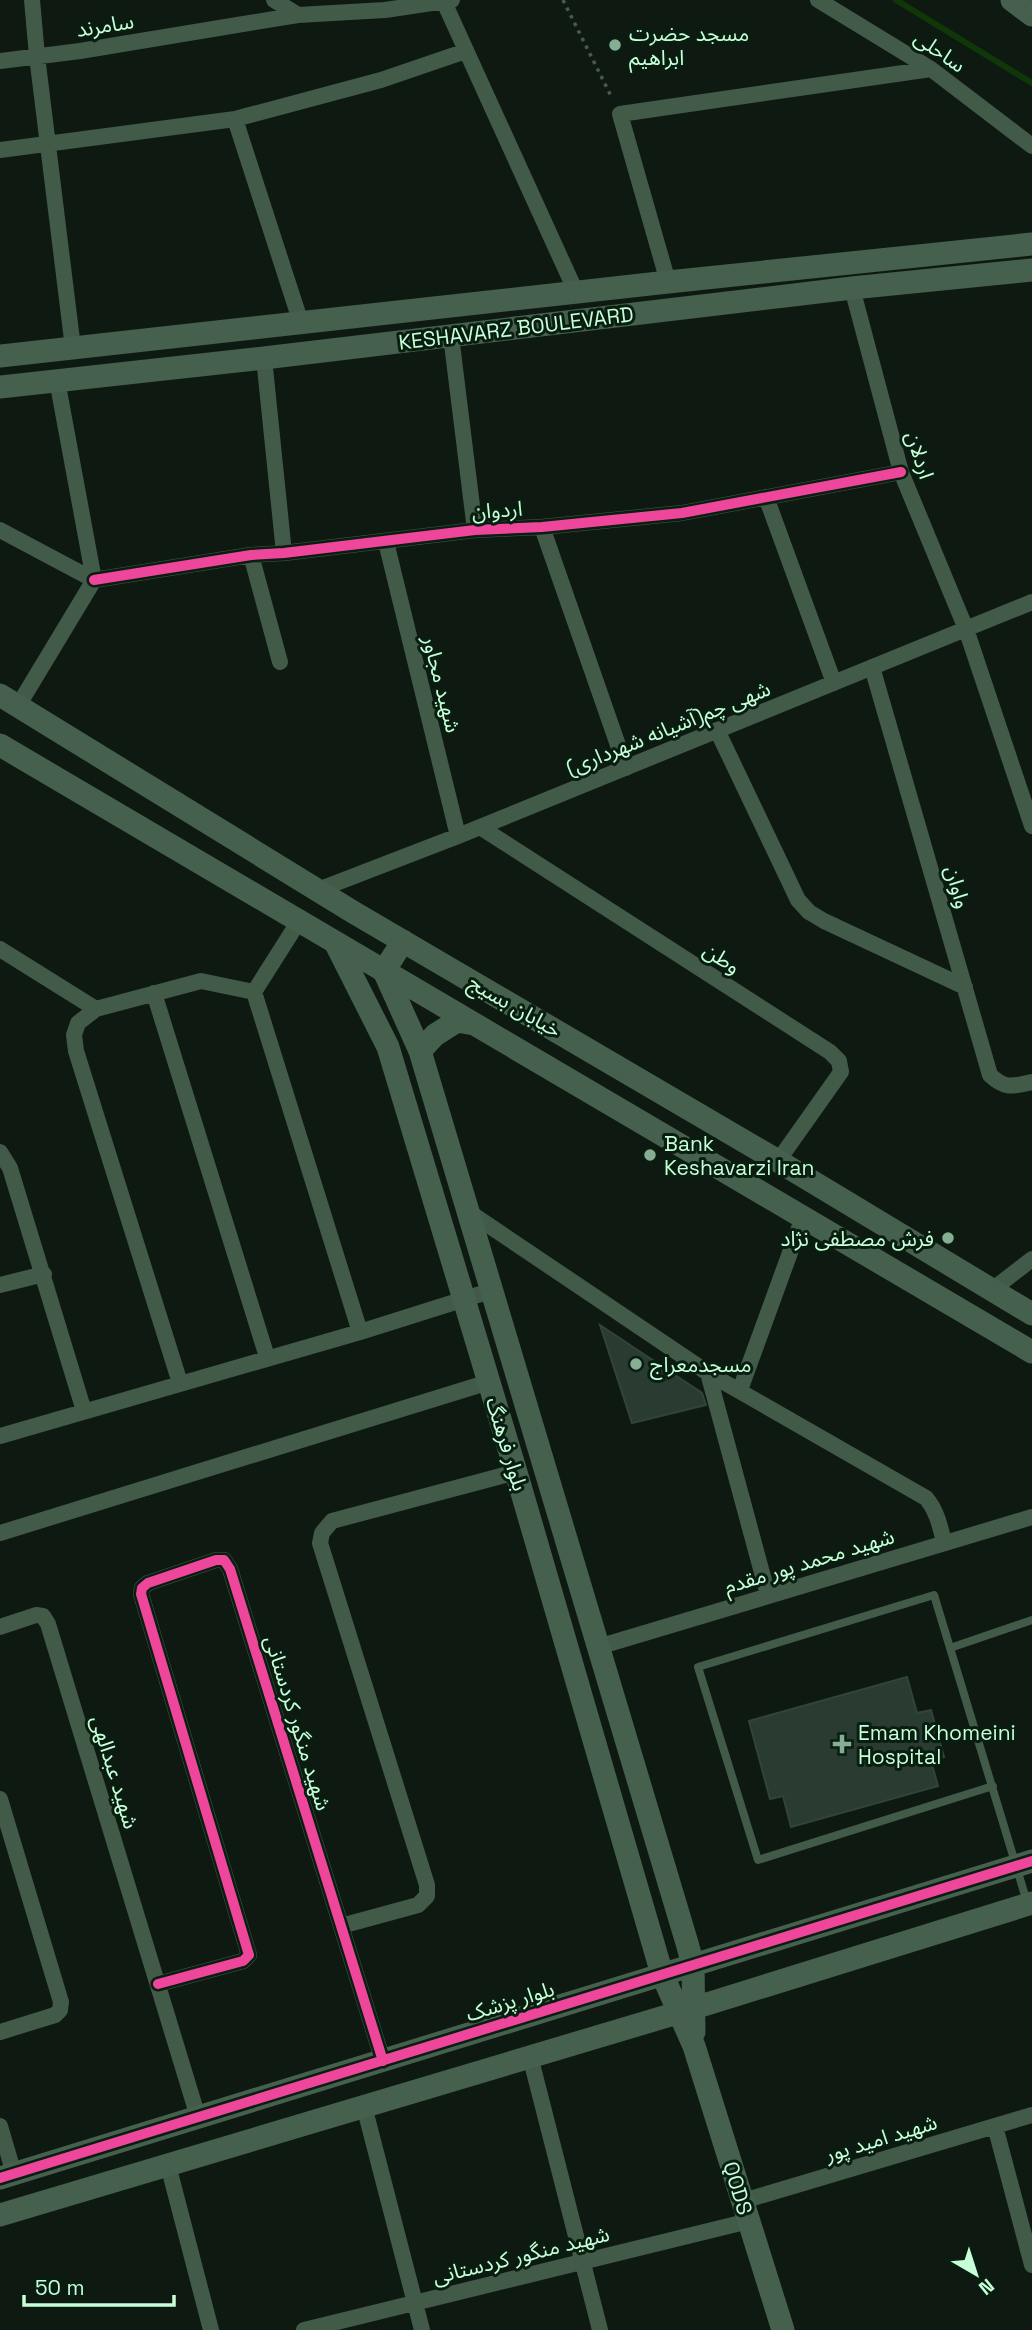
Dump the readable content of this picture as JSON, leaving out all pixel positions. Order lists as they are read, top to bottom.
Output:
{
  "streets": {
    "main road": [
      "KESHAVARZ BOULEVARD",
      "خیابان بسیج",
      "بلوار فرهنگ",
      "بلوار پزشک",
      "QODS"
    ],
    "street": [
      "سامرند",
      "ساحلی",
      "اردلان",
      "اردوان",
      "شهید مجاور",
      "شهی چم(آشیانه شهرداری)",
      "واوان",
      "وطن",
      "شهید محمد پور مقدم",
      "شهید منگور کردستانی",
      "شهید عبدالهی",
      "شهید امید پور"
    ]
  },
  "crossings": [
    ["KESHAVARZ BOULEVARD", "اردلان"],
    ["اردلان", "اردوان"],
    ["اردلان", "شهی چم(آشیانه شهرداری)"],
    ["اردوان", "شهید مجاور"],
    ["شهید مجاور", "شهی چم(آشیانه شهرداری)"],
    ["شهی چم(آشیانه شهرداری)", "واوان"],
    ["شهی چم(آشیانه شهرداری)", "وطن"],
    ["شهی چم(آشیانه شهرداری)", "خیابان بسیج"],
    ["وطن", "خیابان بسیج"],
    ["خیابان بسیج", "بلوار فرهنگ"],
    ["بلوار فرهنگ", "شهید محمد پور مقدم"],
    ["بلوار فرهنگ", "بلوار پزشک"],
    ["بلوار فرهنگ", "QODS"],
    ["شهید منگور کردستانی", "شهید عبدالهی"],
    ["شهید منگور کردستانی", "بلوار پزشک"],
    ["شهید منگور کردستانی", "شهید امید پور"],
    ["شهید منگور کردستانی", "QODS"],
    ["شهید امید پور", "QODS"]
  ],
  "places": {
    "other": [
      "مسجد حضرت ابراهیم",
      "Bank Keshavarzi Iran",
      "فرش مصطفی نژاد",
      "مسجدمعراج"
    ],
    "health": ["Emam Khomeini Hospital"]
  },
  "scale_bar": "50 m",
  "north": "bottom right"
}
